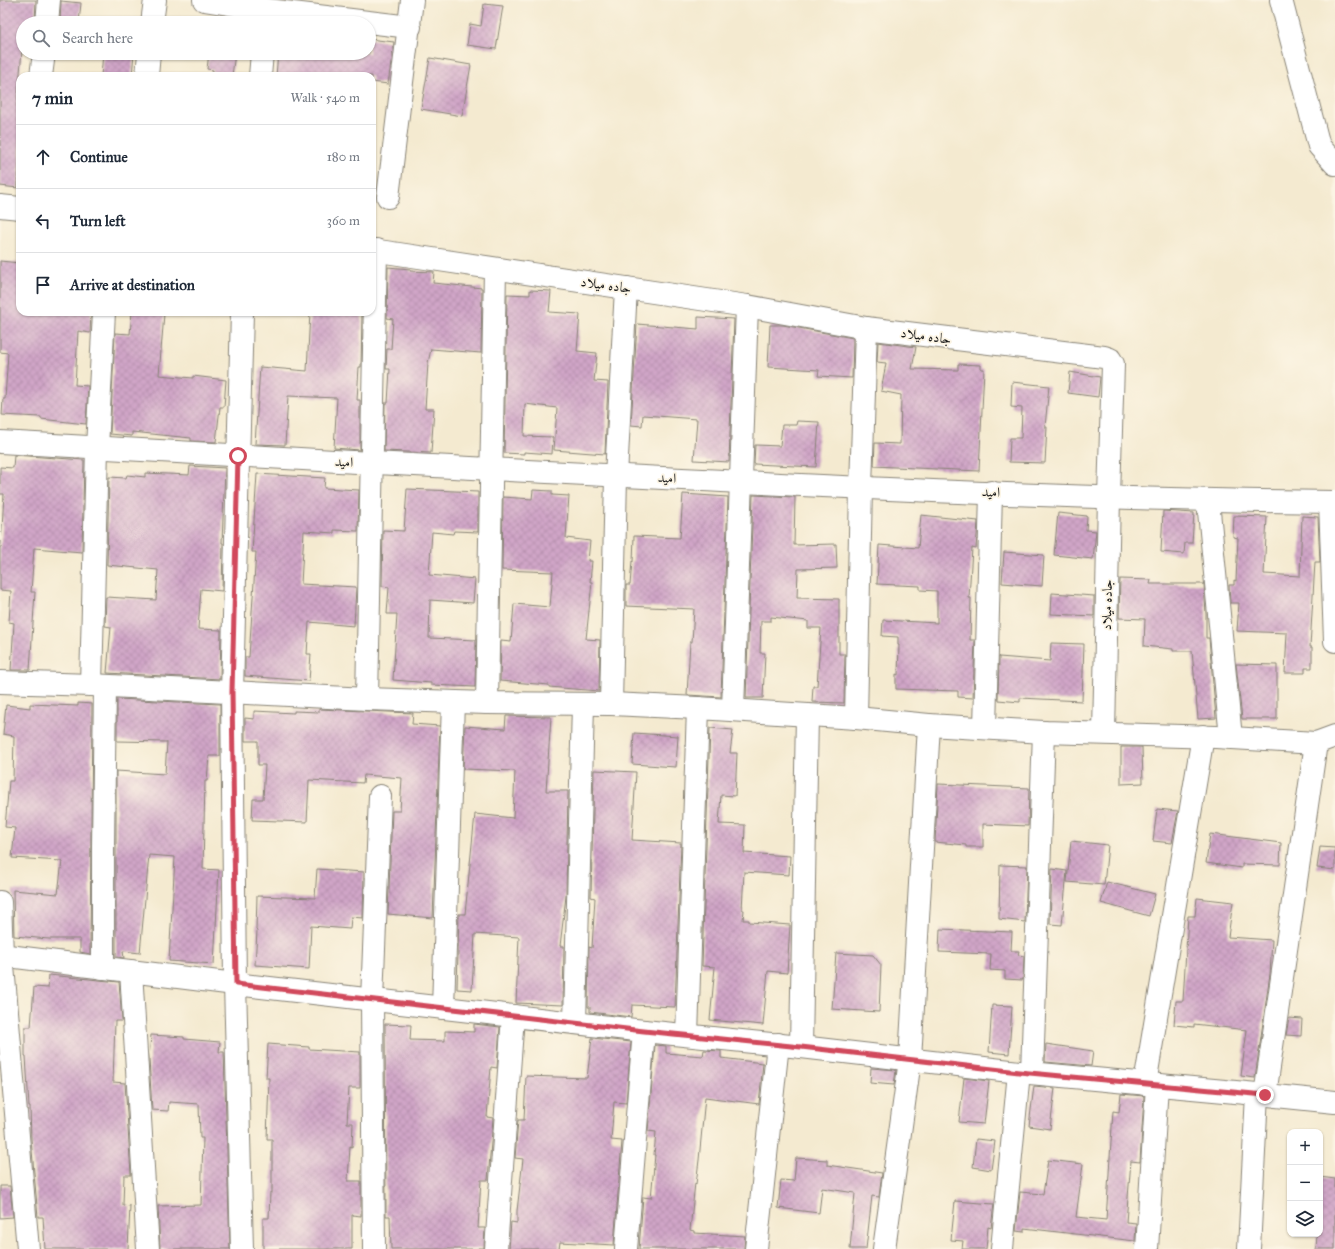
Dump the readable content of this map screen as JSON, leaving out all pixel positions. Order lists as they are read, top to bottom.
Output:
{
  "streets": {
    "street": ["جاده میلاد", "امید"]
  },
  "crossings": [
    ["جاده میلاد", "امید"]
  ],
  "page": {
    "search": "Search here",
    "heading": ["7 min", "Walk · 540 m"],
    "list": [
      ["Continue", "180 m"],
      ["Turn left", "360 m"],
      "Arrive at destination"
    ],
    "map_buttons": ["+", "−"]
  }
}
